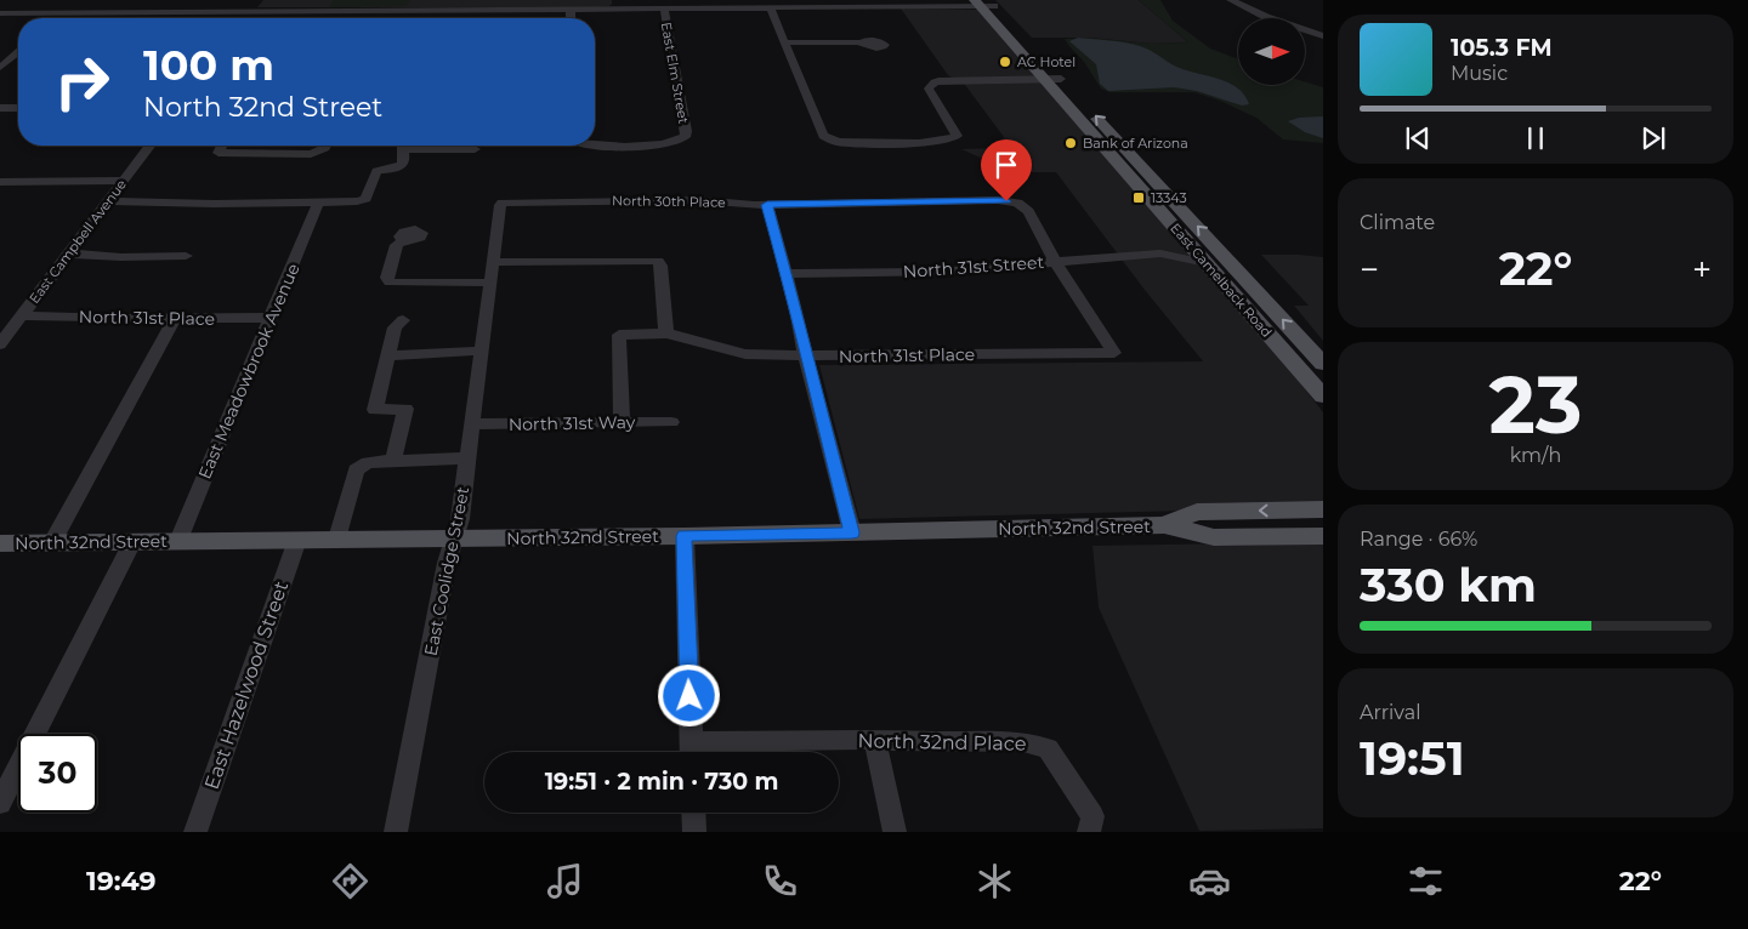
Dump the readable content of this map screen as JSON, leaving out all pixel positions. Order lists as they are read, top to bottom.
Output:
{
  "streets": {
    "main road": ["East Camelback Road", "North 32nd Street"],
    "street": [
      "East Elm Street",
      "North 30th Place",
      "East Campbell Avenue",
      "North 31st Street",
      "North 31st Place",
      "East Meadowbrook Avenue",
      "North 31st Way",
      "East Coolidge Street",
      "East Hazelwood Street",
      "North 32nd Place"
    ]
  },
  "crossings": [
    ["North 30th Place", "North 31st Street"],
    ["North 30th Place", "North 31st Place"],
    ["North 30th Place", "East Coolidge Street"],
    ["East Campbell Avenue", "North 31st Place"],
    ["North 31st Street", "East Camelback Road"],
    ["North 31st Street", "North 31st Place"],
    ["North 31st Place", "East Meadowbrook Avenue"],
    ["North 31st Place", "North 31st Way"],
    ["East Meadowbrook Avenue", "North 32nd Street"],
    ["North 31st Way", "East Coolidge Street"],
    ["North 32nd Street", "East Coolidge Street"],
    ["North 32nd Street", "East Hazelwood Street"]
  ],
  "places": {
    "other": ["AC Hotel", "Bank of Arizona"],
    "transit": ["13343"]
  },
  "north": "right",
  "page": {
    "turn": ["100 m", "North 32nd Street"],
    "song": ["105.3 FM", "Music"],
    "tile": [
      "Climate",
      ["23", "km/h"],
      ["Range · 66%", "330 km"],
      ["Arrival", "19:51"]
    ],
    "heat": ["−", "22°", "+"],
    "limit": "30",
    "trip": "19:51 · 2 min · 730 m",
    "tabs": ["19:49", "22°"]
  }
}
